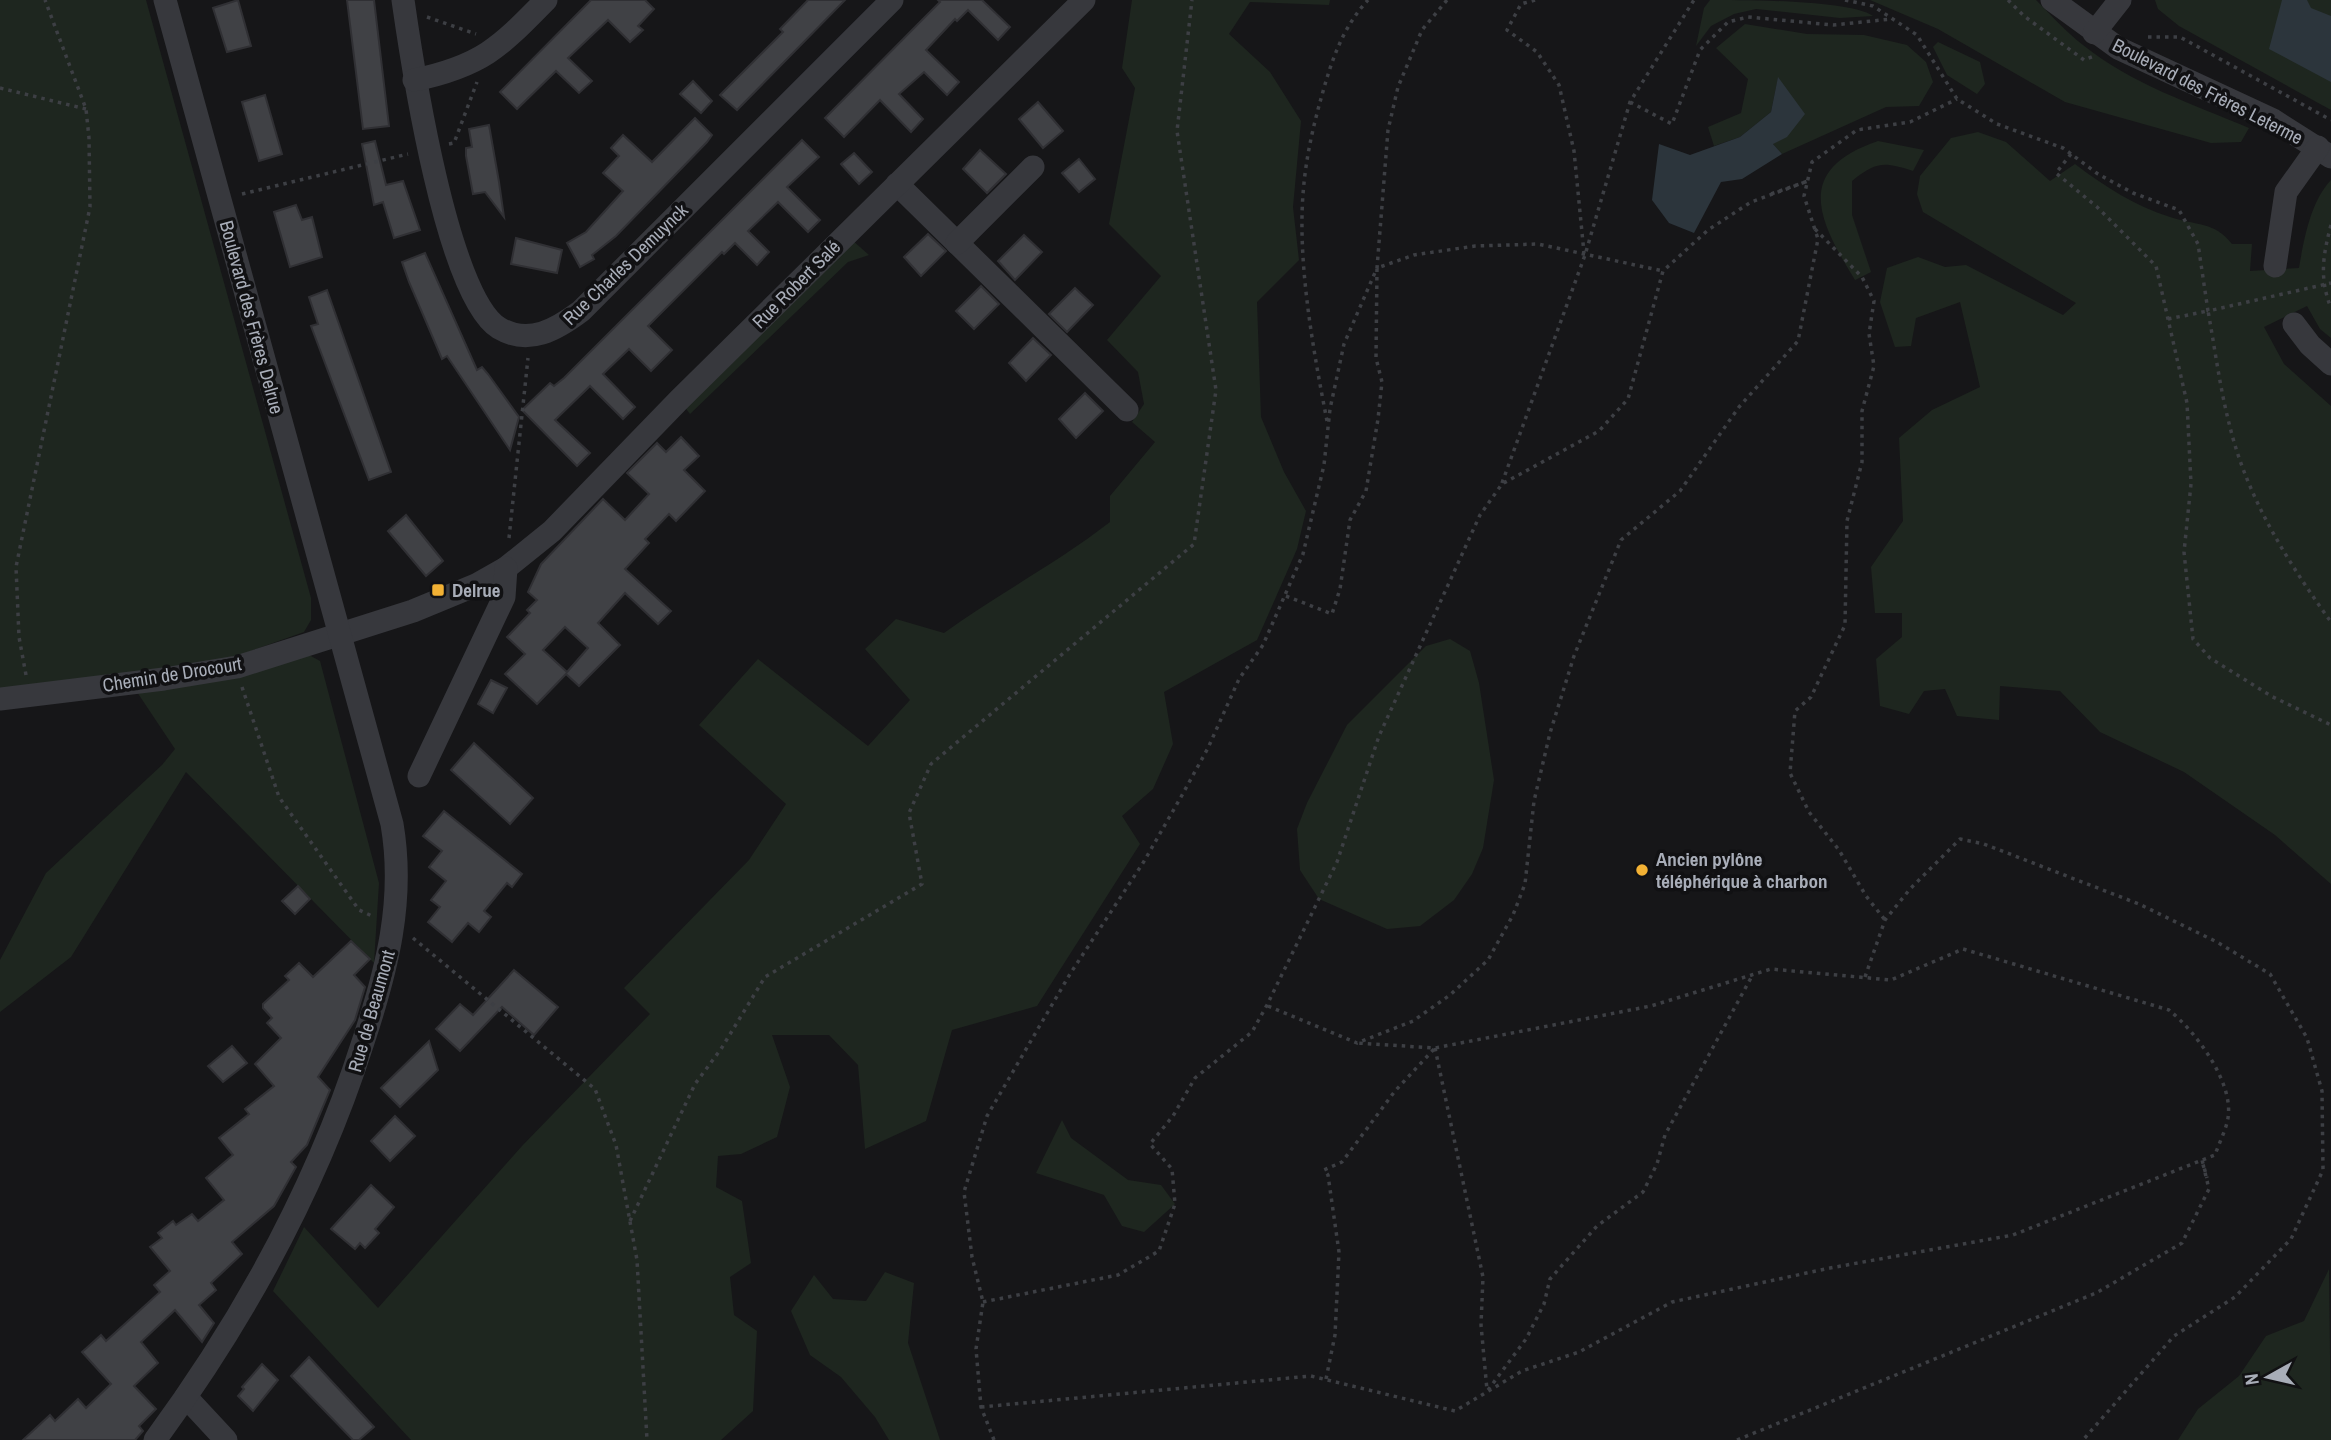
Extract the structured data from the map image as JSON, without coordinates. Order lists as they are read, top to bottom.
{
  "streets": {
    "street": [
      "Boulevard des Frères Leterme",
      "Rue Charles Demuynck",
      "Rue Robert Salé",
      "Boulevard des Frères Delrue",
      "Chemin de Drocourt",
      "Rue de Beaumont"
    ]
  },
  "crossings": [
    ["Rue Robert Salé", "Boulevard des Frères Delrue"],
    ["Rue Robert Salé", "Chemin de Drocourt"],
    ["Rue Robert Salé", "Rue de Beaumont"],
    ["Boulevard des Frères Delrue", "Chemin de Drocourt"],
    ["Boulevard des Frères Delrue", "Rue de Beaumont"],
    ["Chemin de Drocourt", "Rue de Beaumont"]
  ],
  "places": {
    "transit": ["Delrue"],
    "other": ["Ancien pylône téléphérique à charbon"]
  },
  "north": "left"
}
